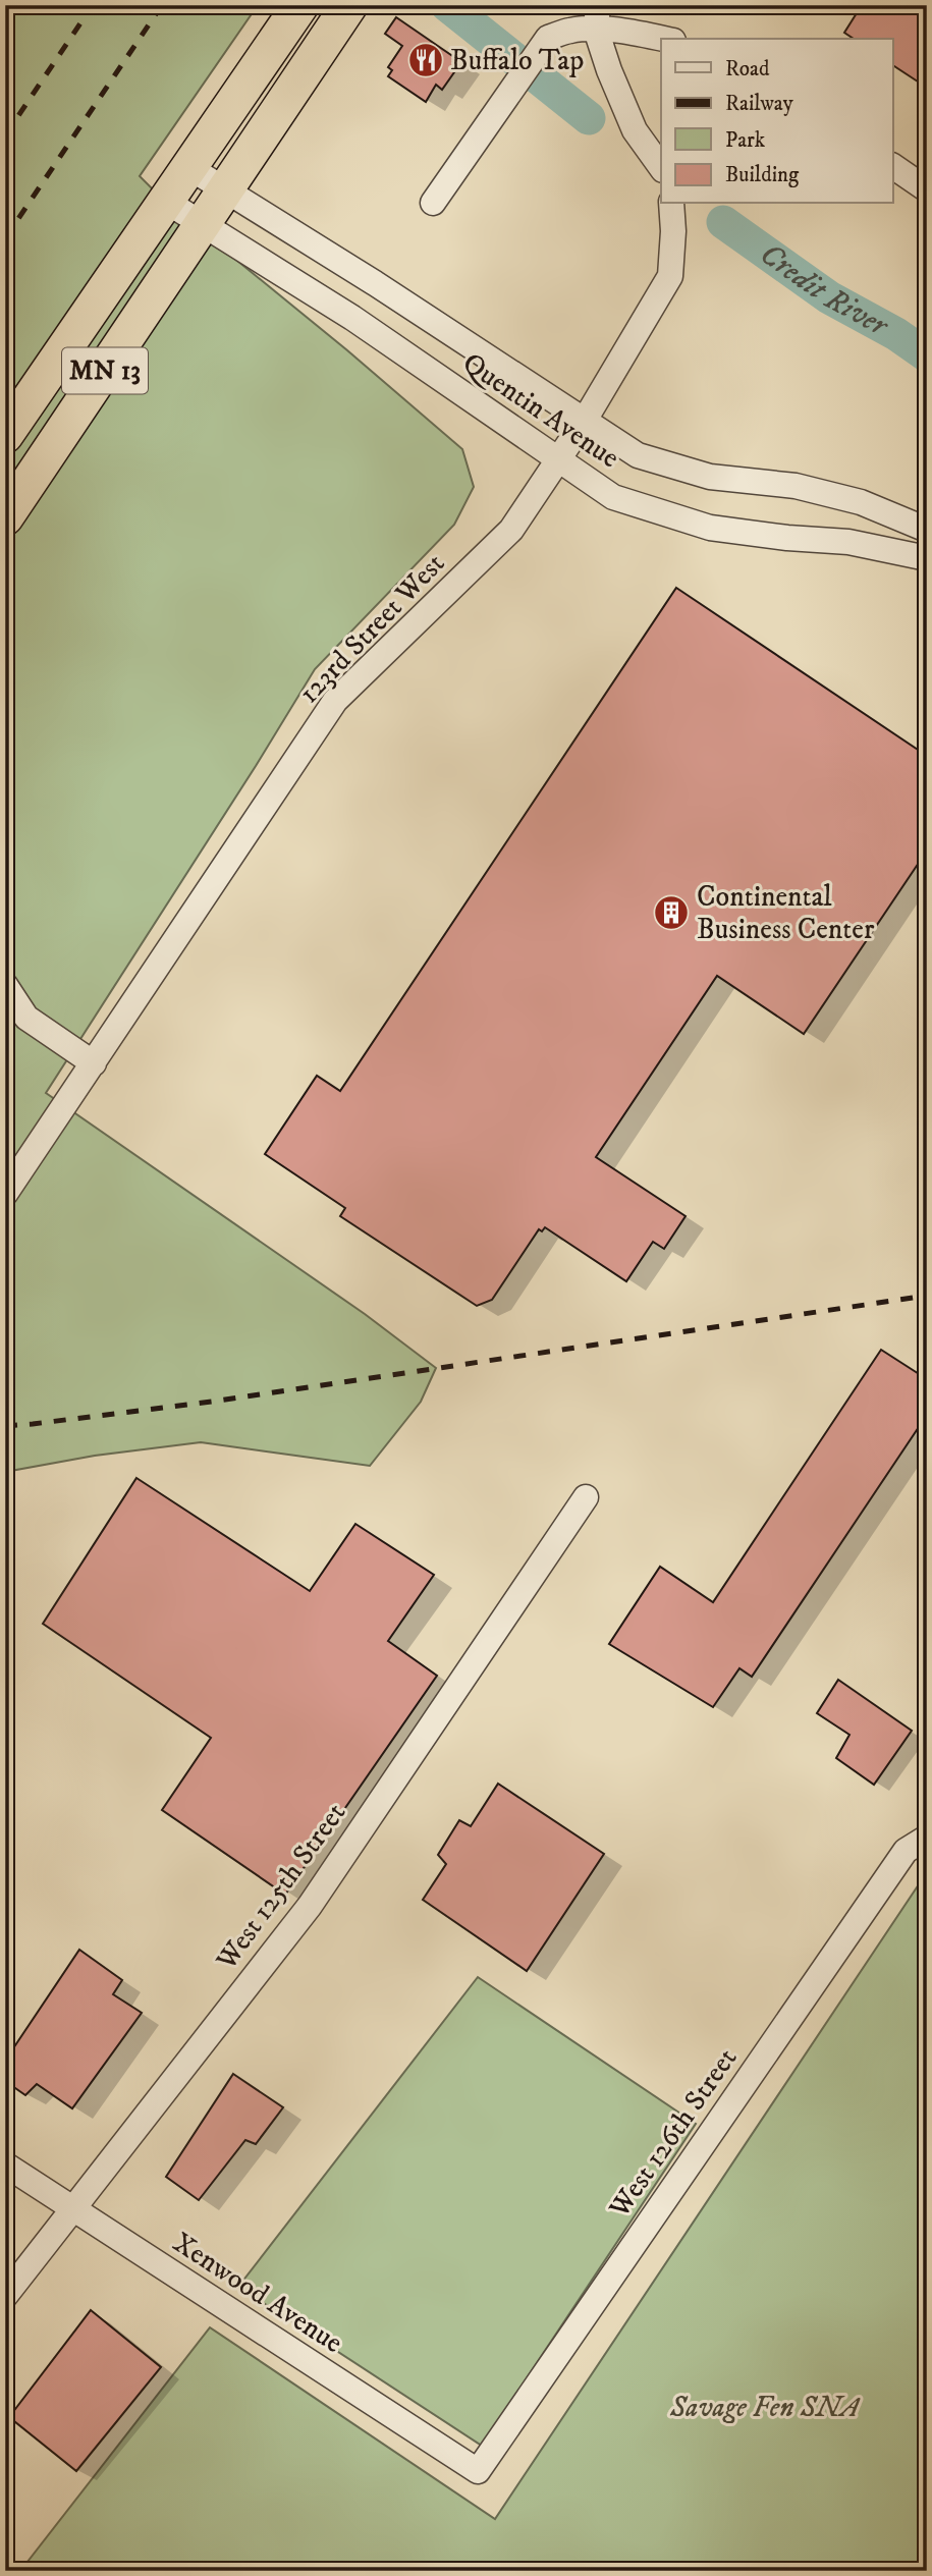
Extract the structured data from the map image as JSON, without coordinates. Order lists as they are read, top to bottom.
{
  "streets": {
    "highway": ["MN 13"],
    "street": [
      "Quentin Avenue",
      "123rd Street West",
      "West 125th Street",
      "West 126th Street",
      "Xenwood Avenue"
    ]
  },
  "crossings": [
    ["MN 13", "Quentin Avenue"],
    ["Quentin Avenue", "123rd Street West"],
    ["West 125th Street", "Xenwood Avenue"],
    ["West 126th Street", "Xenwood Avenue"]
  ],
  "water": ["Credit River"],
  "parks": ["Savage Fen SNA"],
  "places": {
    "restaurant": ["Buffalo Tap"],
    "building": ["Continental Business Center"]
  },
  "legend": [
    "Road",
    "Railway",
    "Park",
    "Building"
  ]
}
